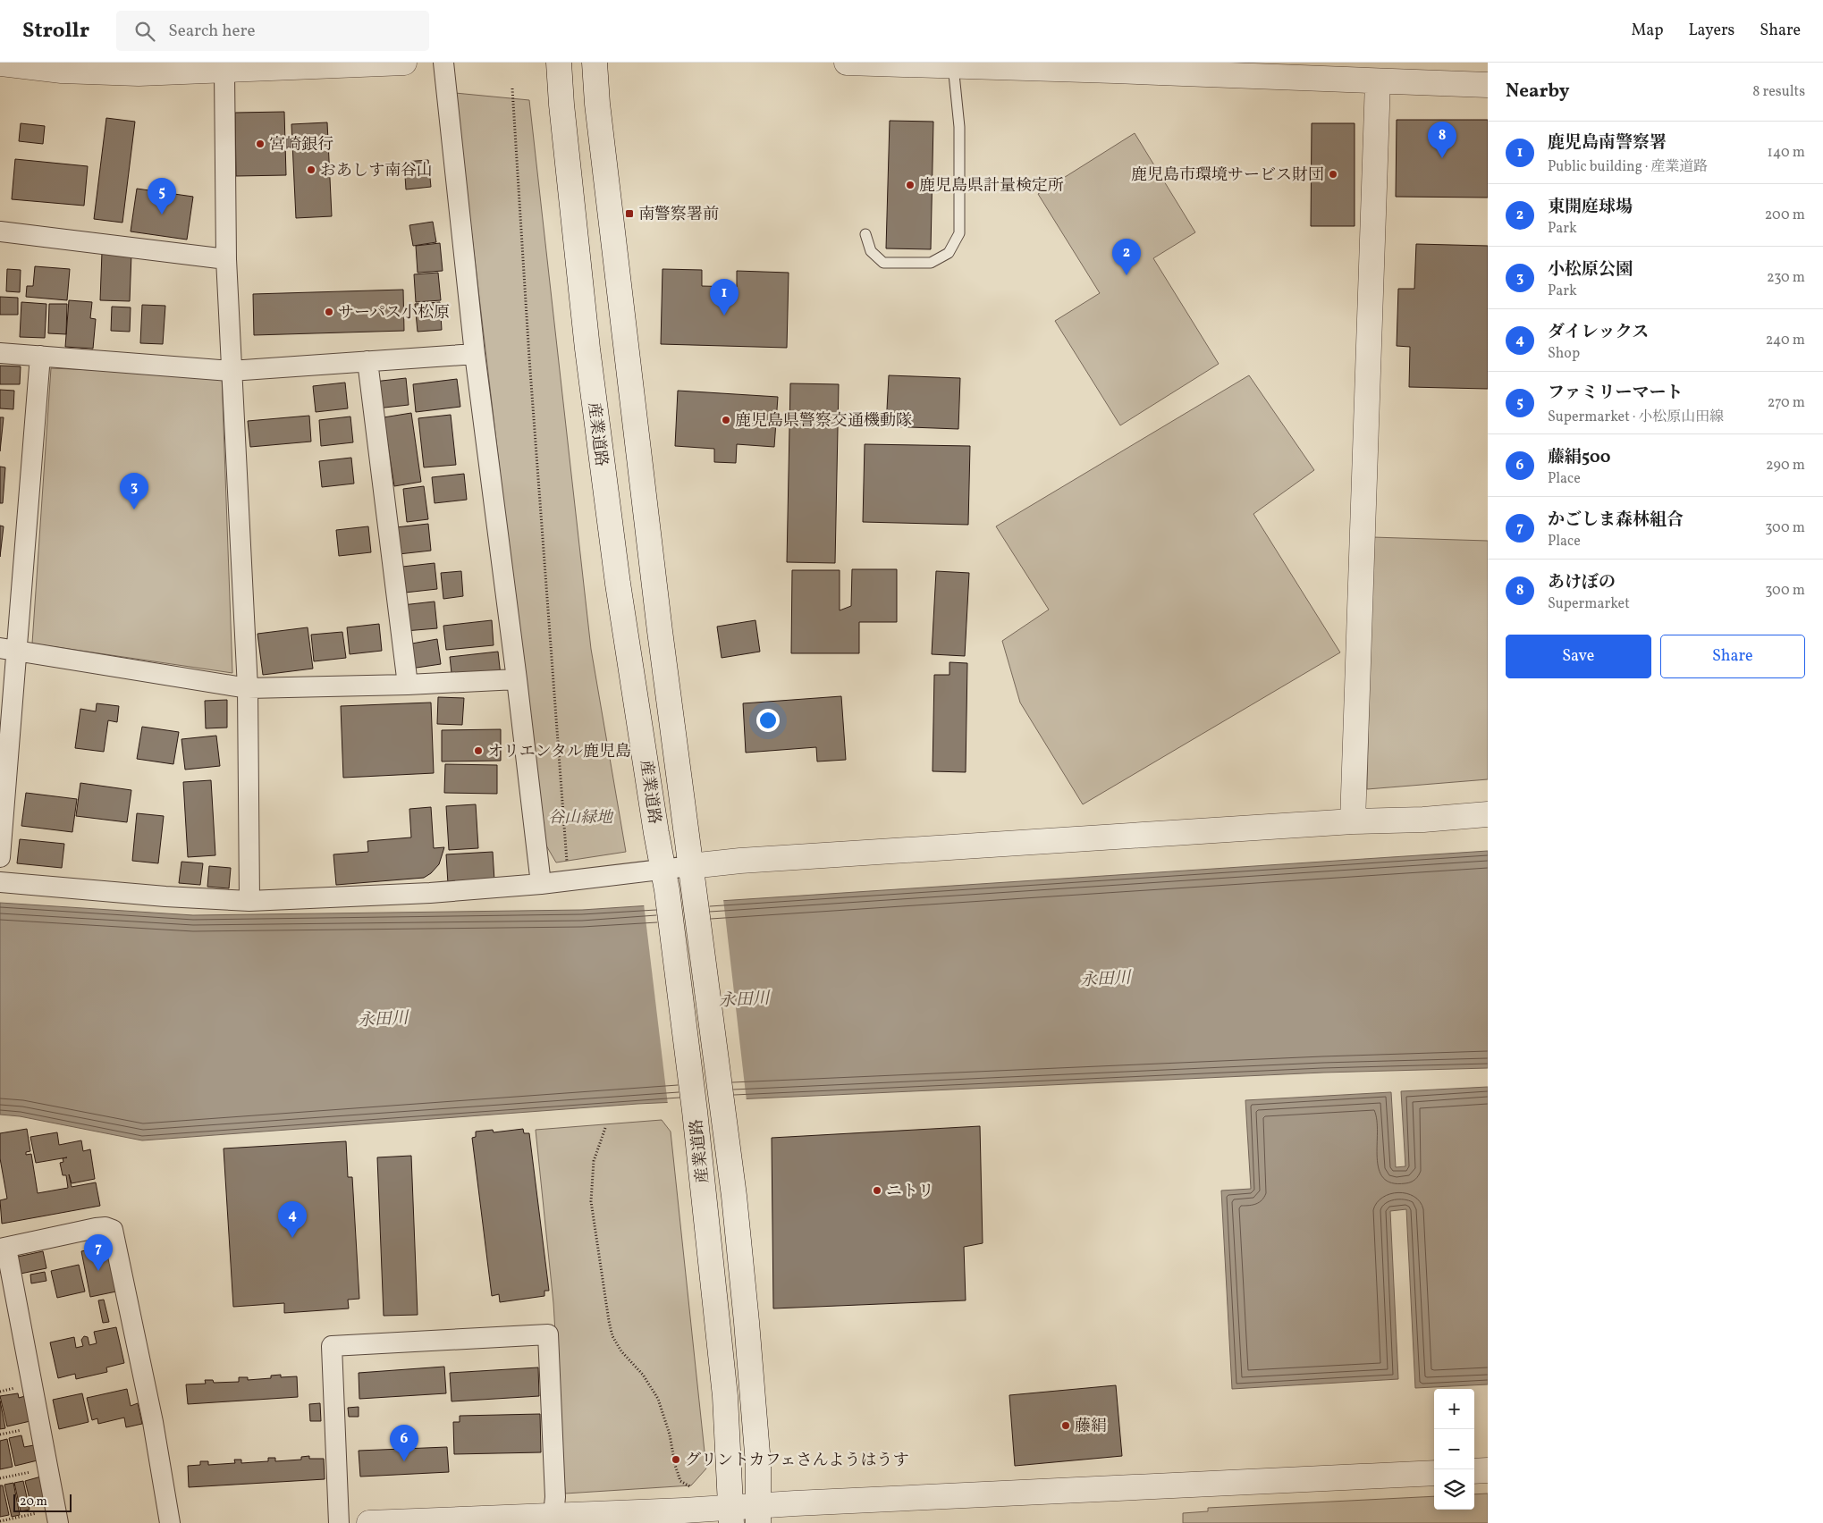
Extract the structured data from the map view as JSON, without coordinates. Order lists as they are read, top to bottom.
{
  "streets": {
    "street": ["産業道路"]
  },
  "water": ["永田川"],
  "parks": ["谷山緑地"],
  "places": {
    "other": [
      "宮崎銀行",
      "おあしす南谷山",
      "鹿児島市環境サービス財団",
      "鹿児島県計量検定所",
      "サーパス小松原",
      "鹿児島県警察交通機動隊",
      "オリエンタル鹿児島",
      "ニトリ",
      "藤絹",
      "グリントカフェさんようはうす"
    ],
    "transit": ["南警察署前"]
  },
  "scale_bar": "20 m",
  "page": {
    "header": "Strollr",
    "search": "Search here",
    "nav": ["Map", "Layers", "Share"],
    "heading": ["Nearby", "8 results"],
    "list": [
      {
        "mark": "1",
        "name": "鹿児島南警察署",
        "note": "Public building · 産業道路",
        "value": "140 m"
      },
      {
        "mark": "2",
        "name": "東開庭球場",
        "note": "Park",
        "value": "200 m"
      },
      {
        "mark": "3",
        "name": "小松原公園",
        "note": "Park",
        "value": "230 m"
      },
      {
        "mark": "4",
        "name": "ダイレックス",
        "note": "Shop",
        "value": "240 m"
      },
      {
        "mark": "5",
        "name": "ファミリーマート",
        "note": "Supermarket · 小松原山田線",
        "value": "270 m"
      },
      {
        "mark": "6",
        "name": "藤絹500",
        "note": "Place",
        "value": "290 m"
      },
      {
        "mark": "7",
        "name": "かごしま森林組合",
        "note": "Place",
        "value": "300 m"
      },
      {
        "mark": "8",
        "name": "あけぼの",
        "note": "Supermarket",
        "value": "300 m"
      }
    ],
    "pins": [
      "8",
      "5",
      "2",
      "1",
      "3",
      "4",
      "7",
      "6"
    ],
    "buttons": ["Save", "Share"],
    "map_buttons": ["+", "−"],
    "scale": "20 m"
  }
}
